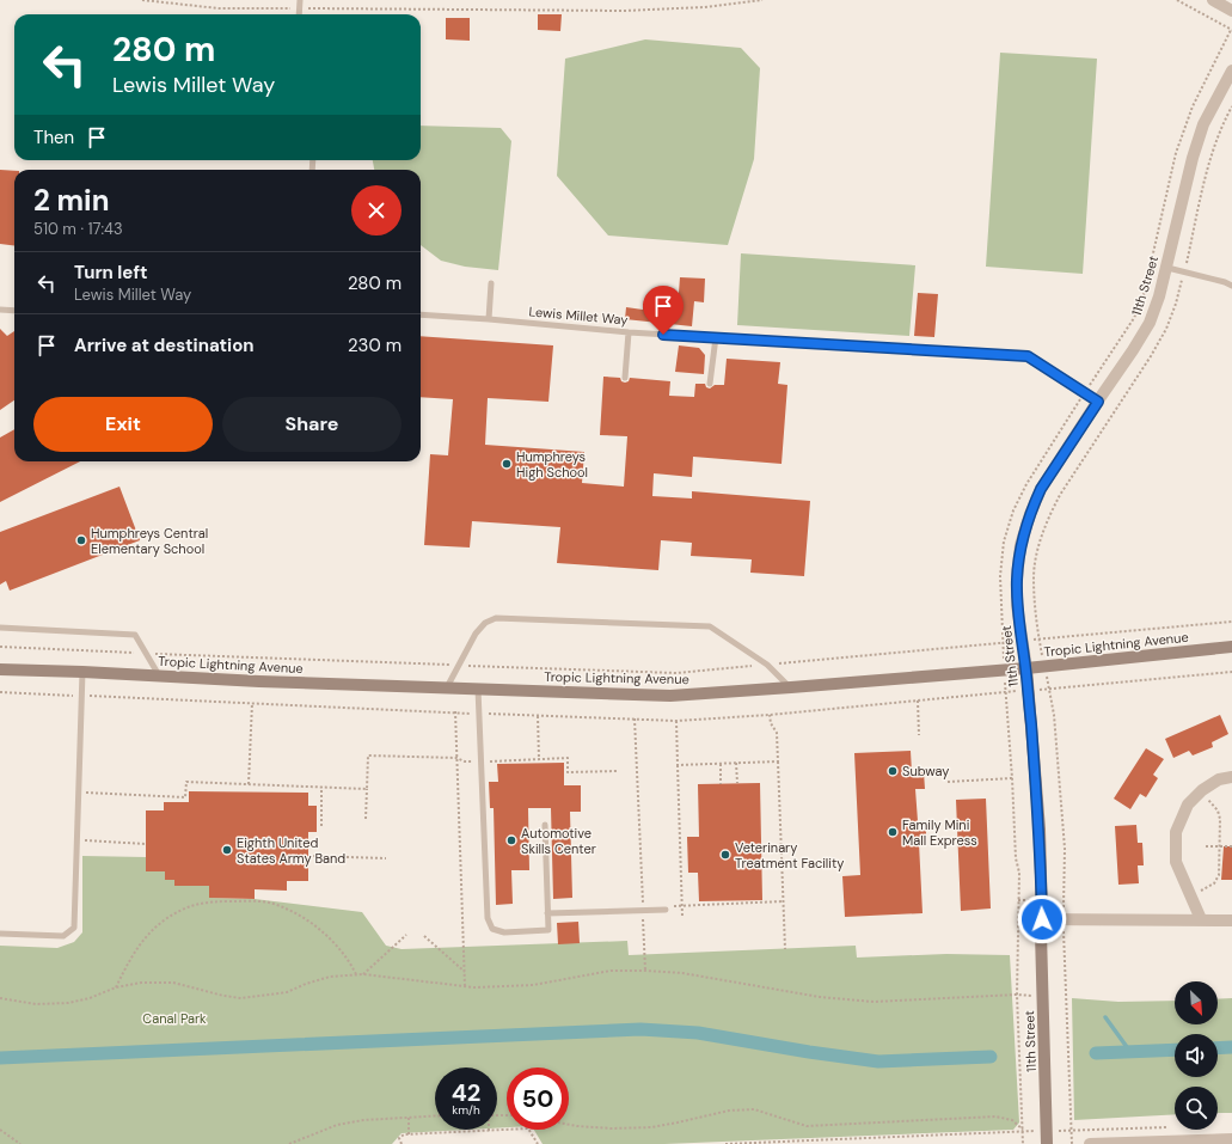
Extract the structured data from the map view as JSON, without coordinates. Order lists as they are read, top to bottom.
{
  "streets": {
    "main road": ["11th Street", "Tropic Lightning Avenue"],
    "lane": ["Lewis Millet Way"]
  },
  "crossings": [
    ["11th Street", "Lewis Millet Way"],
    ["11th Street", "Tropic Lightning Avenue"]
  ],
  "parks": ["Canal Park"],
  "places": [
    "Humphreys High School",
    "Humphreys Central Elementary School",
    "Subway",
    "Family Mini Mall Express",
    "Automotive Skills Center",
    "Eighth United States Army Band",
    "Veterinary Treatment Facility"
  ],
  "north": "bottom right",
  "page": {
    "turn": ["280 m", "Lewis Millet Way"],
    "then": "Then",
    "heading": ["2 min", "510 m · 17:43"],
    "list": [
      {
        "name": "Turn left",
        "note": "Lewis Millet Way",
        "value": "280 m"
      },
      {
        "name": "Arrive at destination",
        "value": "230 m"
      }
    ],
    "buttons": ["Exit", "Share"],
    "speed": "42 km/h",
    "limit": "50"
  }
}
